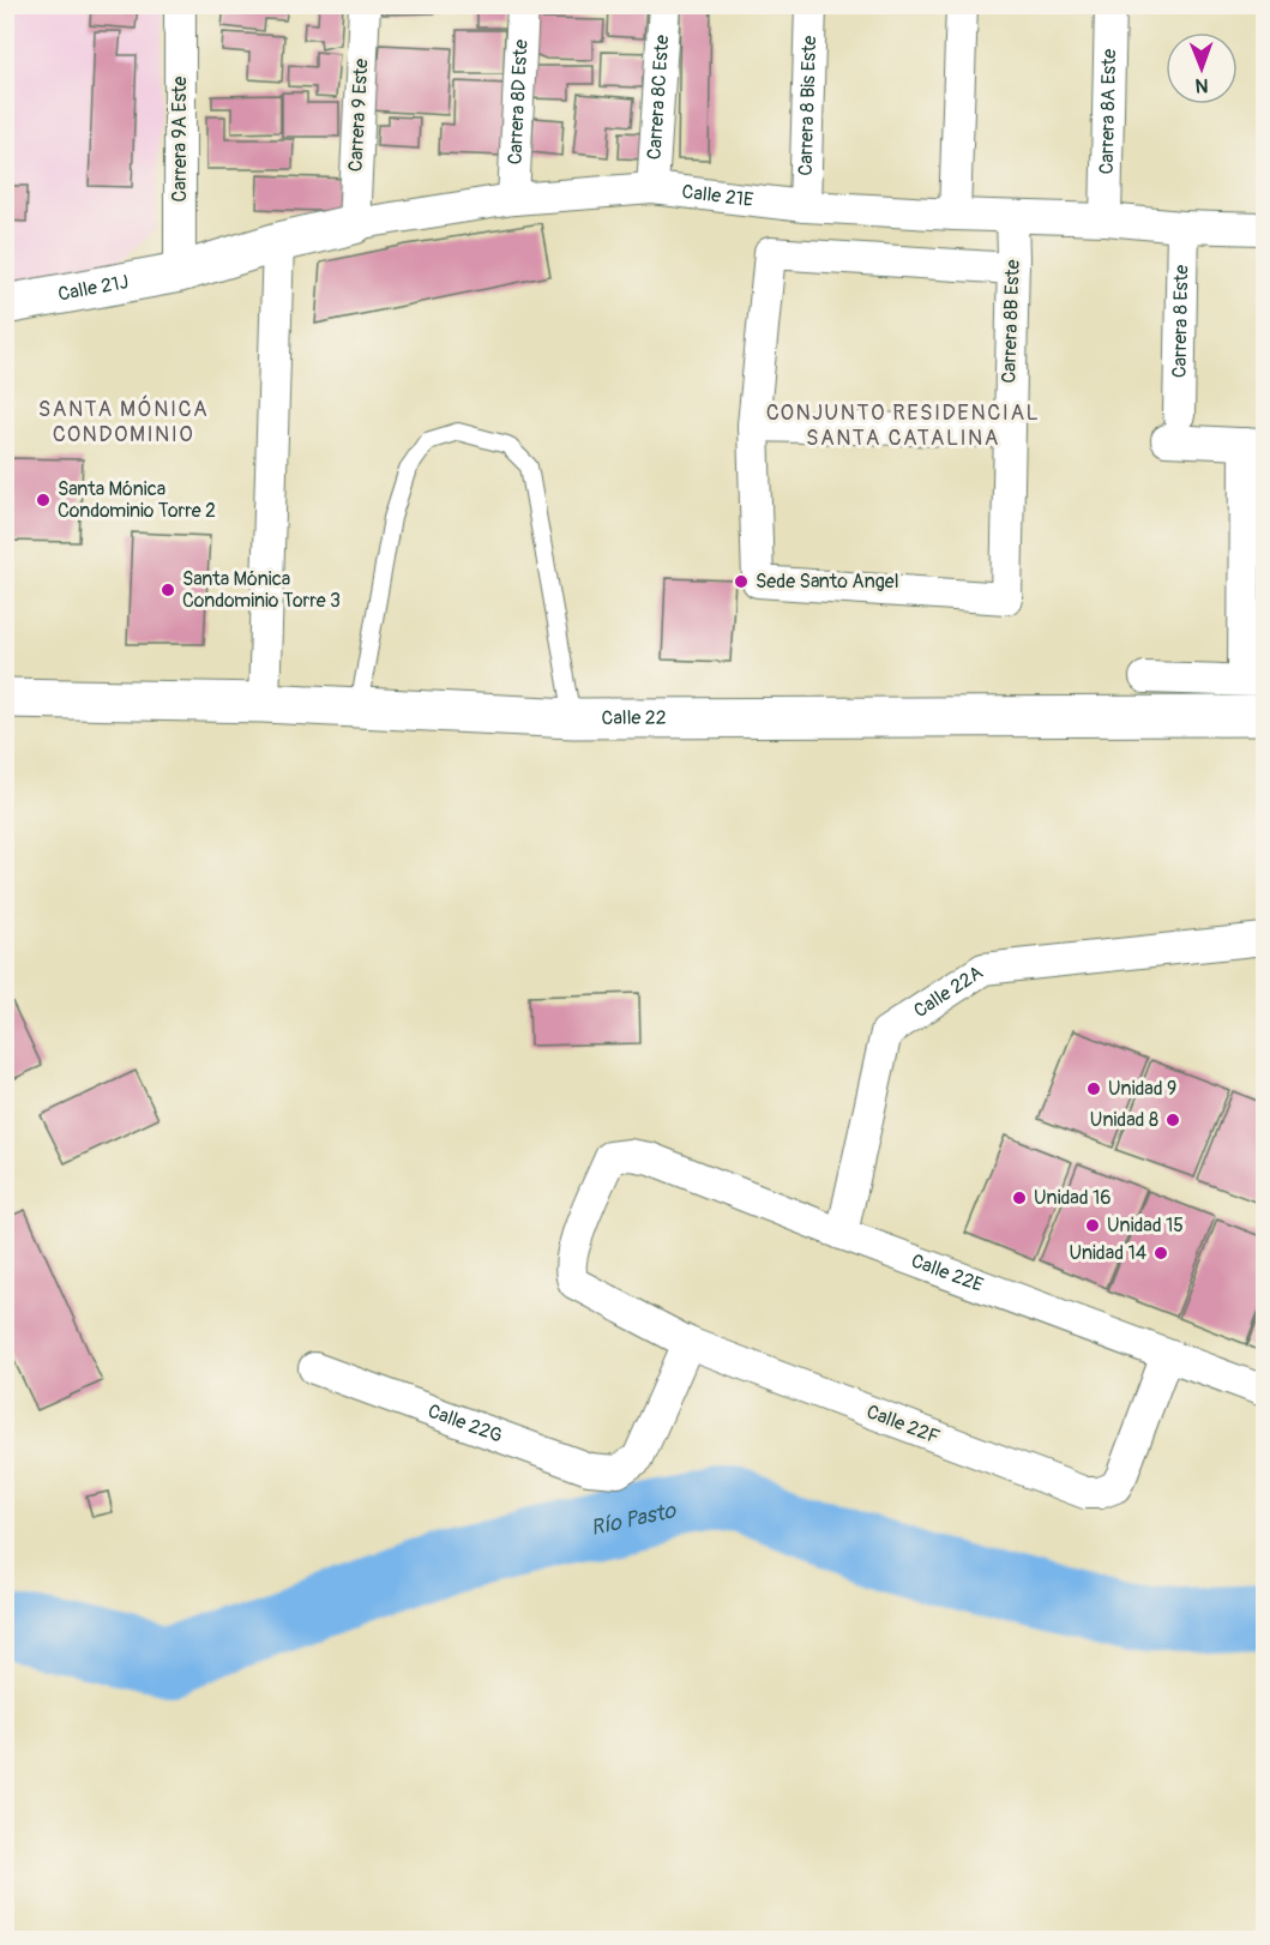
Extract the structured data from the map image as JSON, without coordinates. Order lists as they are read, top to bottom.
{
  "streets": {
    "main road": ["Calle 21E", "Calle 21J", "Calle 22"],
    "street": [
      "Carrera 8C Este",
      "Carrera 8D Este",
      "Carrera 8 Bis Este",
      "Carrera 8A Este",
      "Carrera 9 Este",
      "Carrera 9A Este",
      "Carrera 8 Este",
      "Carrera 8B Este",
      "Calle 22A",
      "Calle 22E",
      "Calle 22G",
      "Calle 22F"
    ]
  },
  "crossings": [
    ["Carrera 8C Este", "Calle 21E"],
    ["Carrera 8D Este", "Calle 21E"],
    ["Carrera 8 Bis Este", "Calle 21E"],
    ["Carrera 8A Este", "Calle 21E"],
    ["Carrera 9 Este", "Calle 21E"],
    ["Carrera 9A Este", "Calle 21E"],
    ["Carrera 9A Este", "Calle 21J"],
    ["Calle 21E", "Calle 21J"],
    ["Calle 21E", "Carrera 8 Este"],
    ["Calle 21E", "Carrera 8B Este"],
    ["Calle 22A", "Calle 22E"],
    ["Calle 22E", "Calle 22F"],
    ["Calle 22G", "Calle 22F"]
  ],
  "districts": ["SANTA MÓNICA CONDOMINIO", "CONJUNTO RESIDENCIAL SANTA CATALINA"],
  "water": ["Río Pasto"],
  "places": [
    "Santa Mónica Condominio Torre 2",
    "Sede Santo Angel",
    "Santa Mónica Condominio Torre 3",
    "Unidad 9",
    "Unidad 8",
    "Unidad 16",
    "Unidad 15",
    "Unidad 14"
  ],
  "north": "bottom"
}
